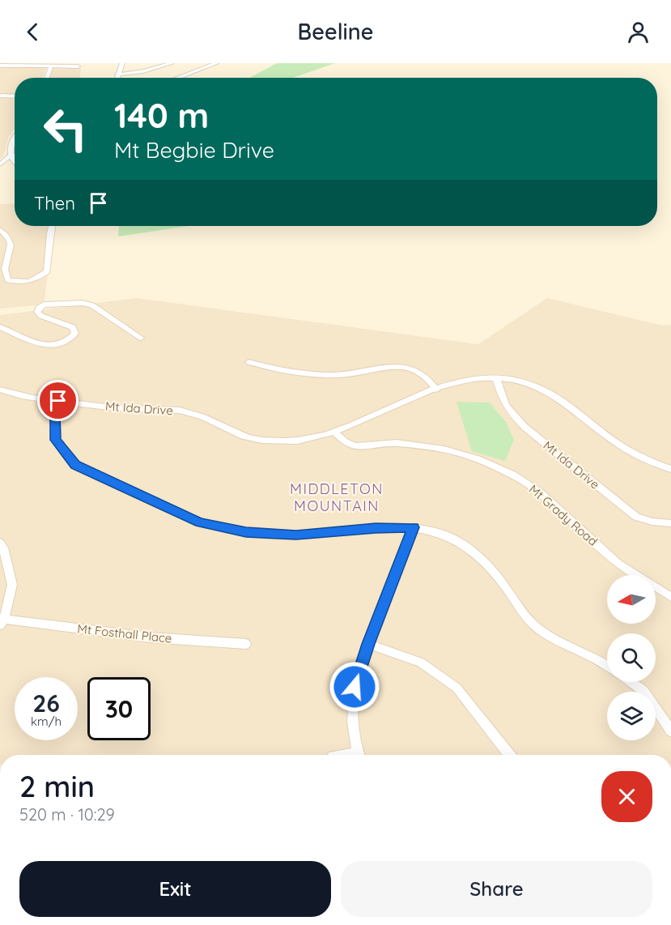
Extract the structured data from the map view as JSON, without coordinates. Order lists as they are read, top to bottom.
{
  "streets": {
    "street": ["Mt Ida Drive", "Mt Grady Road", "Mt Fosthall Place"]
  },
  "crossings": [
    ["Mt Ida Drive", "Mt Grady Road"]
  ],
  "districts": ["MIDDLETON MOUNTAIN"],
  "north": "left",
  "page": {
    "header": "Beeline",
    "turn": ["140 m", "Mt Begbie Drive"],
    "then": "Then",
    "speed": "26 km/h",
    "limit": "30",
    "heading": ["2 min", "520 m · 10:29"],
    "buttons": ["Exit", "Share"]
  }
}
